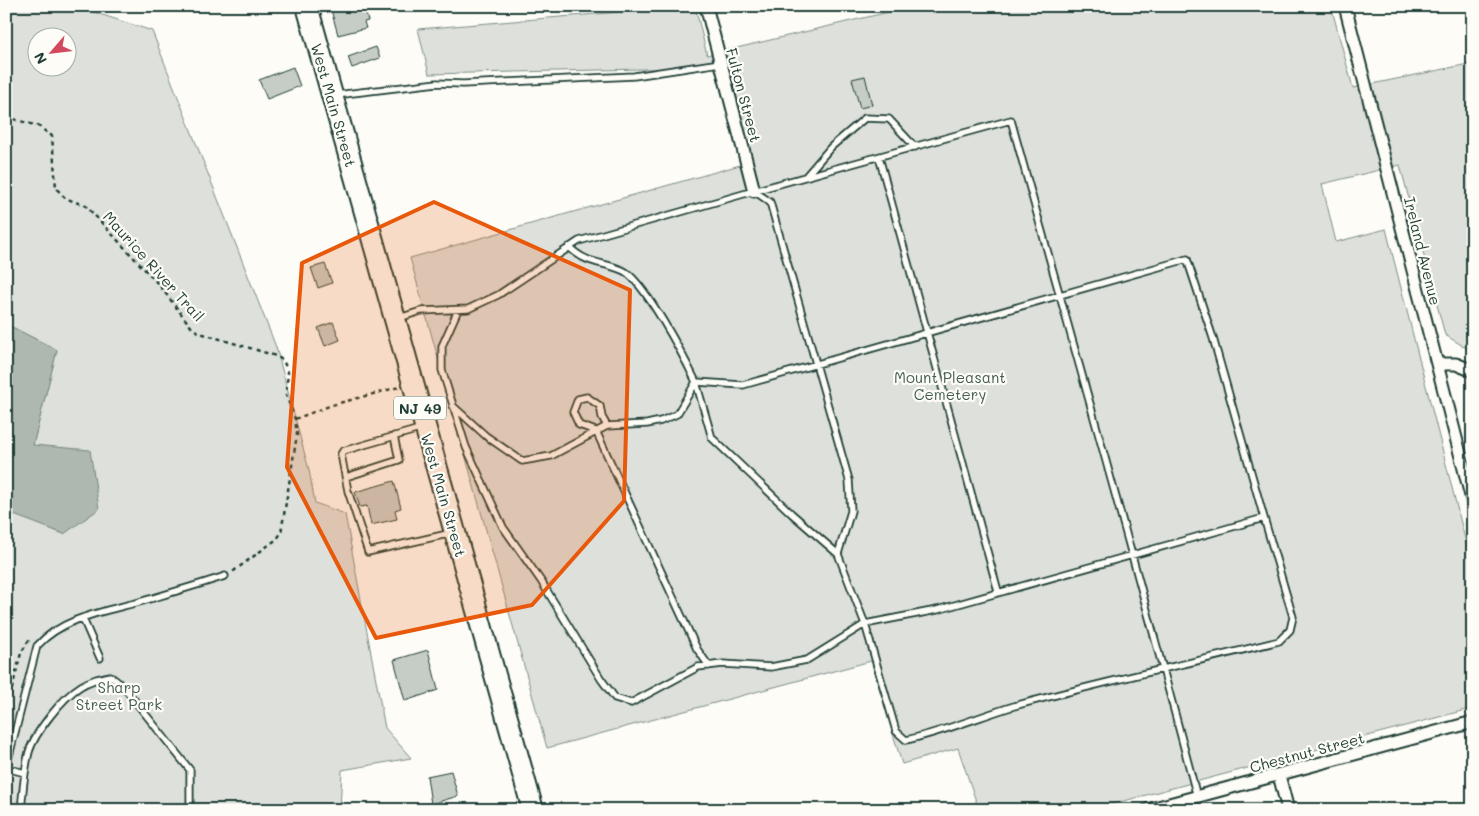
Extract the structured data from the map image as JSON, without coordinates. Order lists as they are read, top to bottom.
{
  "streets": {
    "highway": ["West Main Street", "NJ 49"],
    "street": ["Fulton Street", "Ireland Avenue", "Chestnut Street"],
    "path": ["Maurice River Trail"]
  },
  "parks": ["Mount Pleasant Cemetery", "Sharp Street Park"],
  "north": "bottom left"
}
